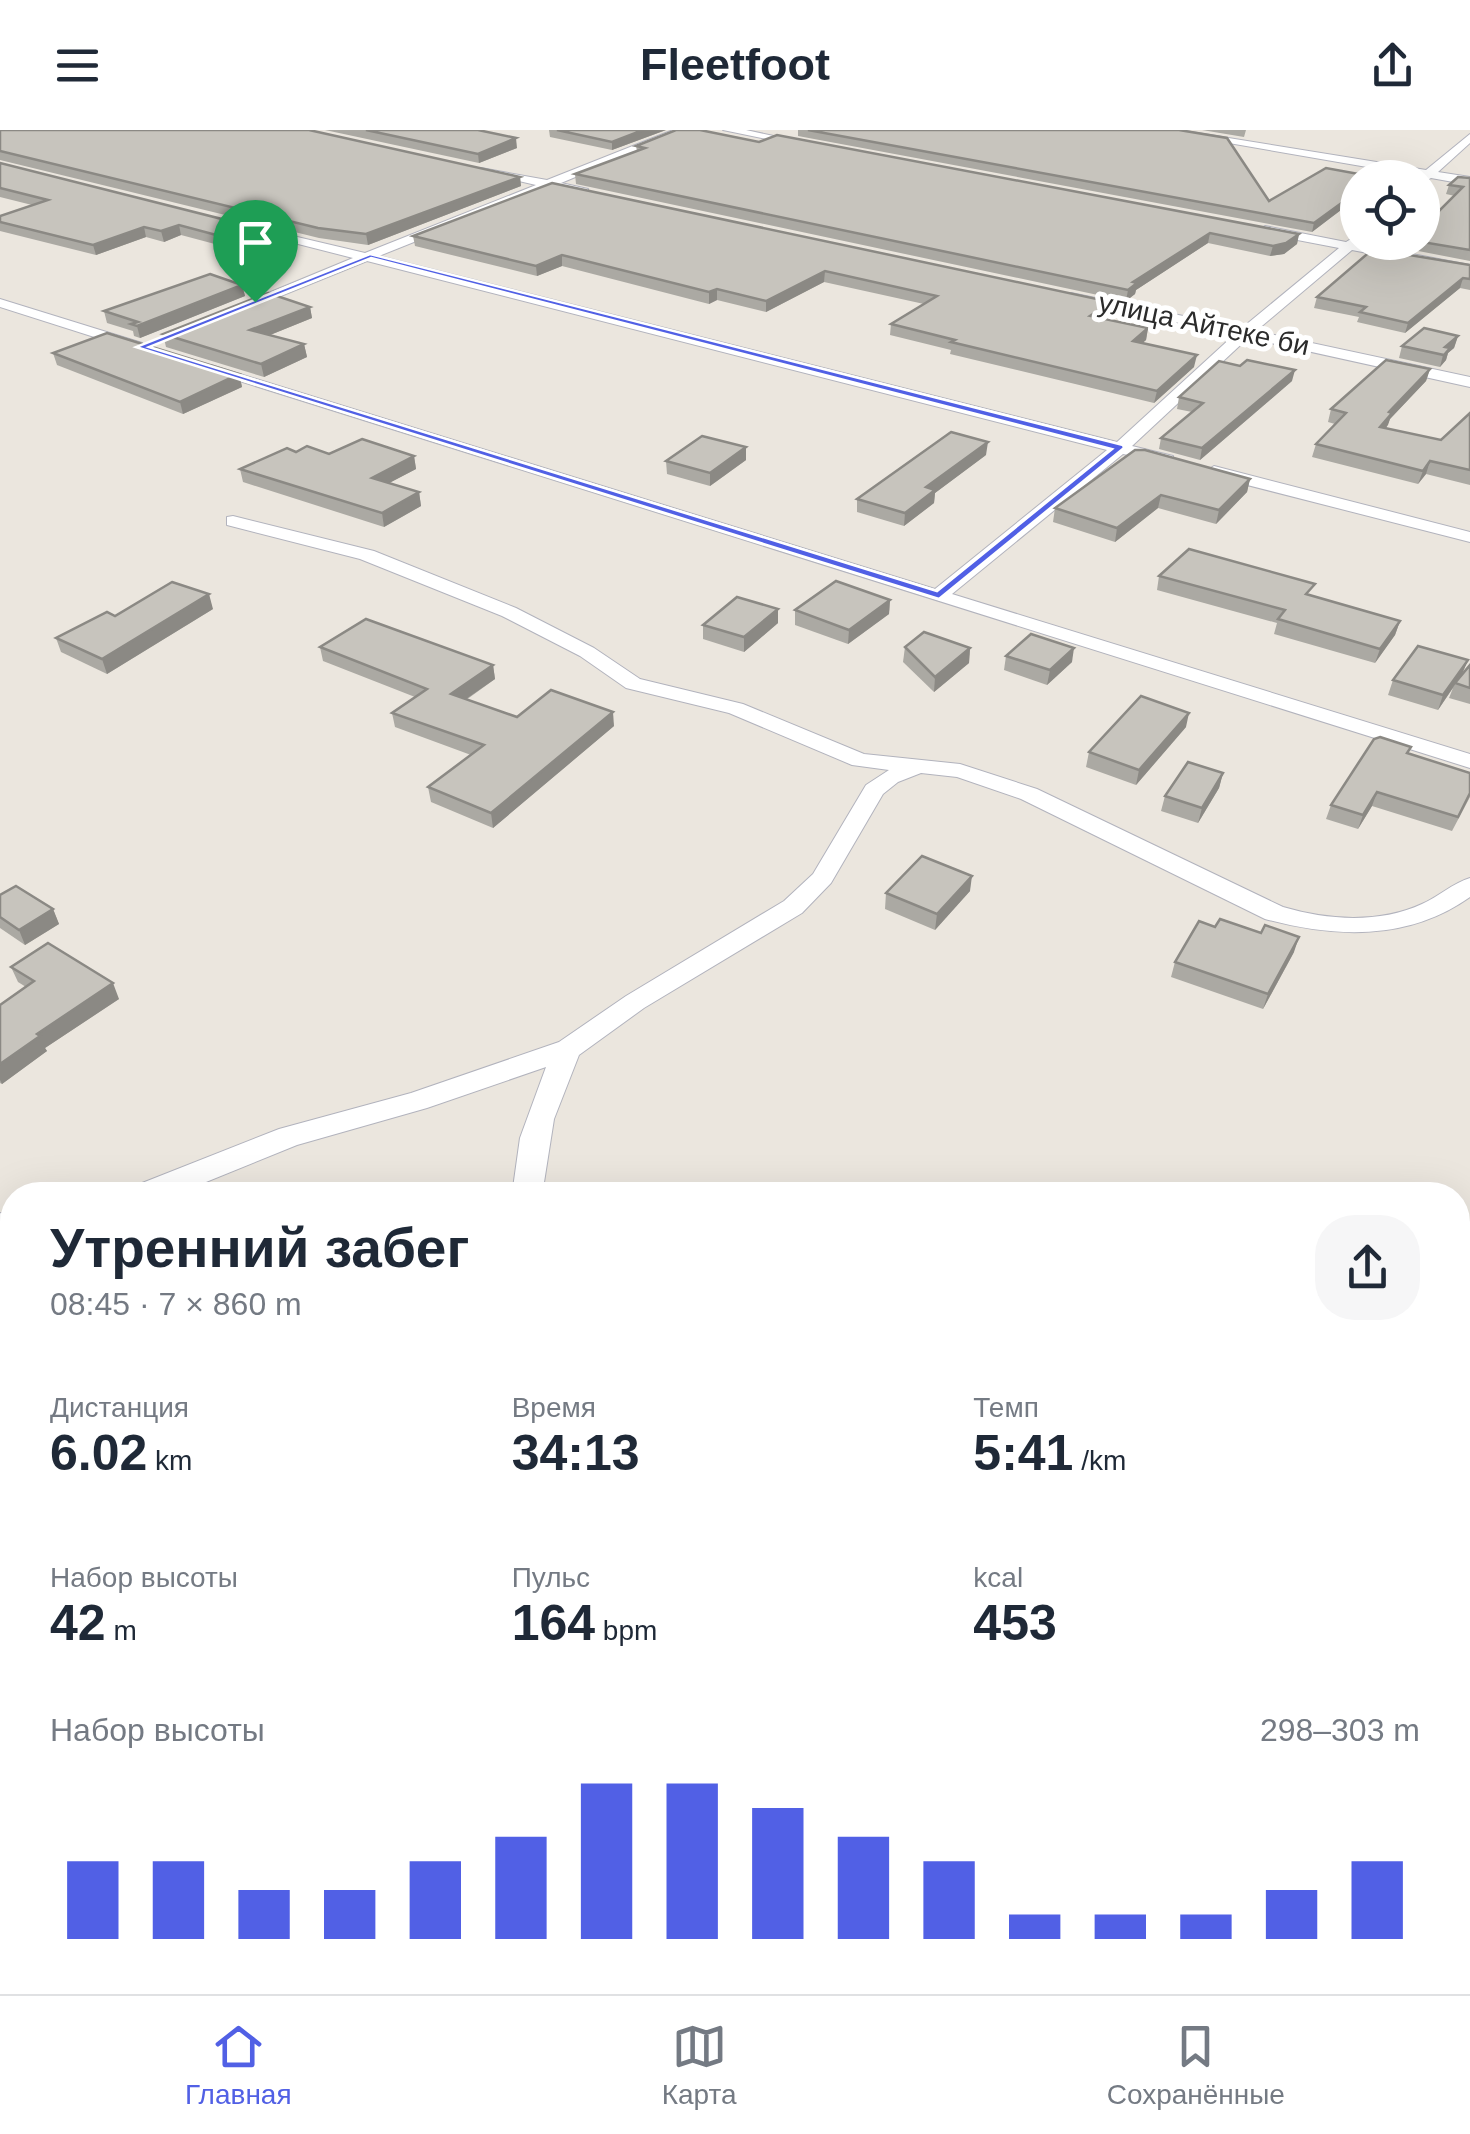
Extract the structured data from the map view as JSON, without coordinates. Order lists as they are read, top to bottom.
{
  "streets": {
    "street": ["улица Айтеке би"]
  },
  "page": {
    "header": "Fleetfoot",
    "heading": ["Утренний забег", "08:45 · 7 × 860 m"],
    "stats": [
      ["Дистанция", "6.02 km"],
      ["Время", "34:13"],
      ["Темп", "5:41 /km"],
      ["Набор высоты", "42 m"],
      ["Пульс", "164 bpm"],
      ["kcal", "453"]
    ],
    "chart": ["Набор высоты", "298–303 m"],
    "tabs": ["Главная", "Карта", "Сохранённые"]
  }
}
